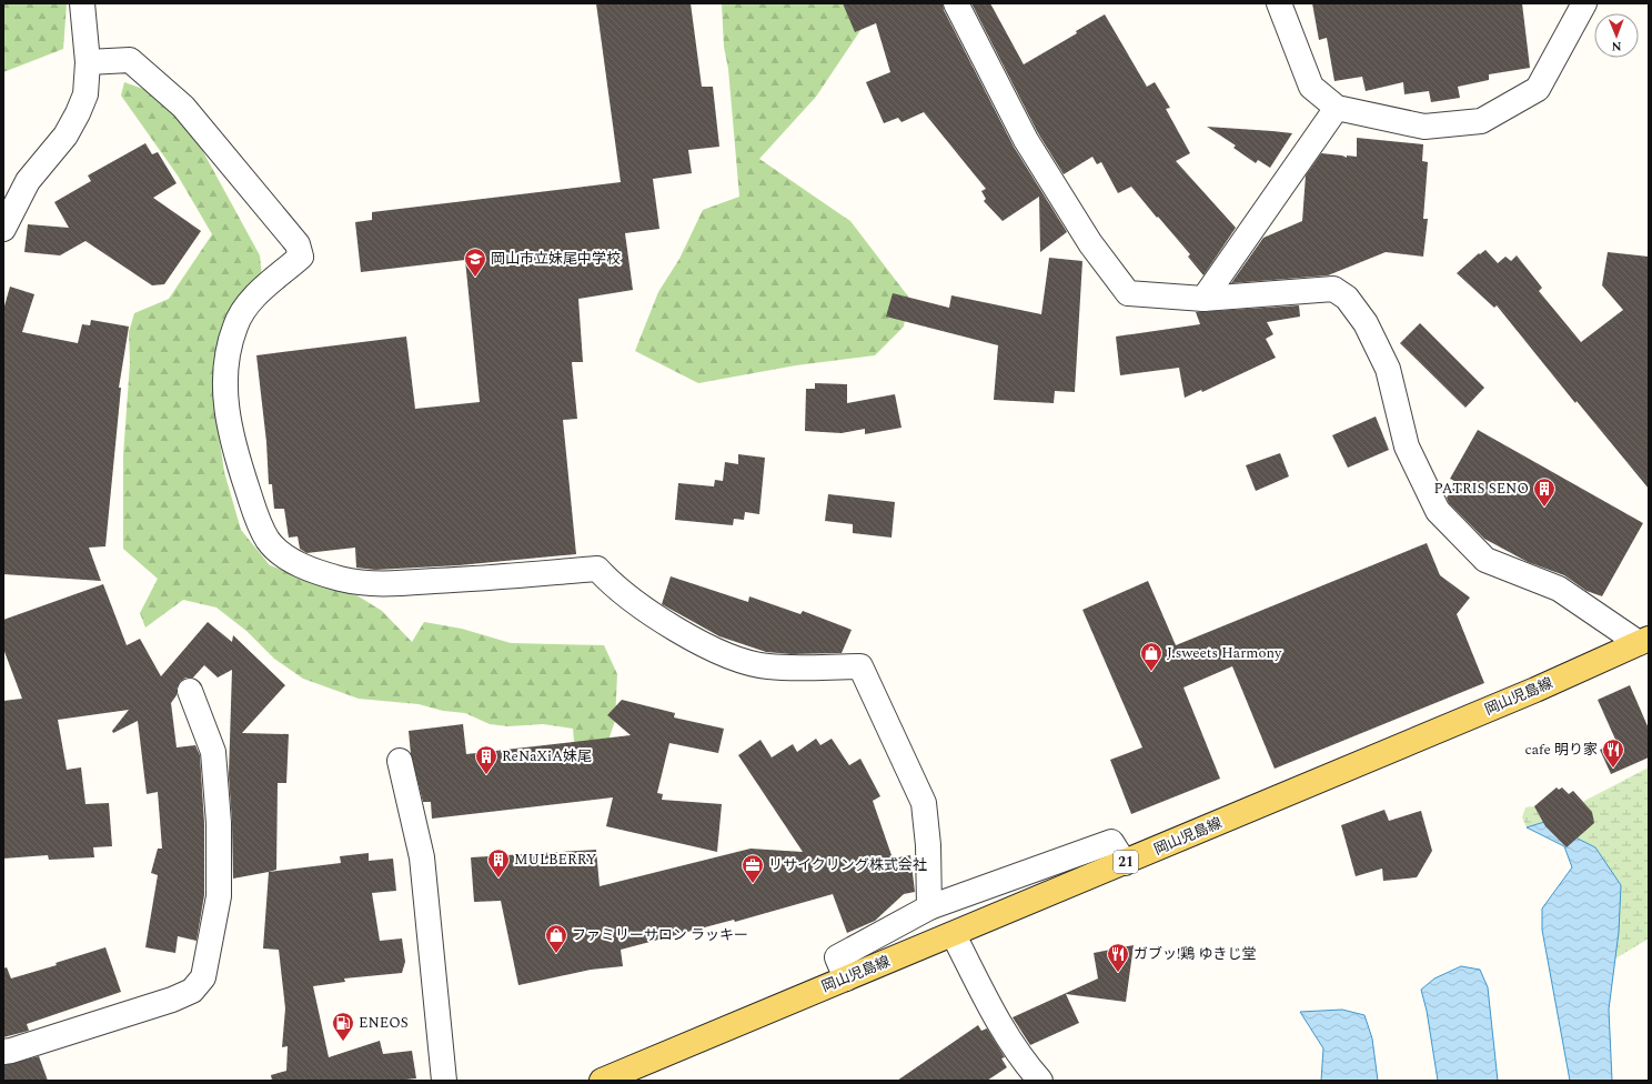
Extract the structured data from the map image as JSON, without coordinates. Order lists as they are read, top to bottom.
{
  "streets": {
    "main road": ["岡山児島線", "21"]
  },
  "places": {
    "school or university": ["岡山市立妹尾中学校"],
    "building": ["PATRIS SENO", "ReNaXiA妹尾", "MULBERRY"],
    "shop": ["J.sweets Harmony", "ファミリーサロン ラッキー"],
    "restaurant": ["cafe 明り家", "ガブッ!鶏 ゆきじ堂"],
    "office": ["リサイクリング株式会社"],
    "fuel station": ["ENEOS"]
  },
  "north": "bottom"
}
